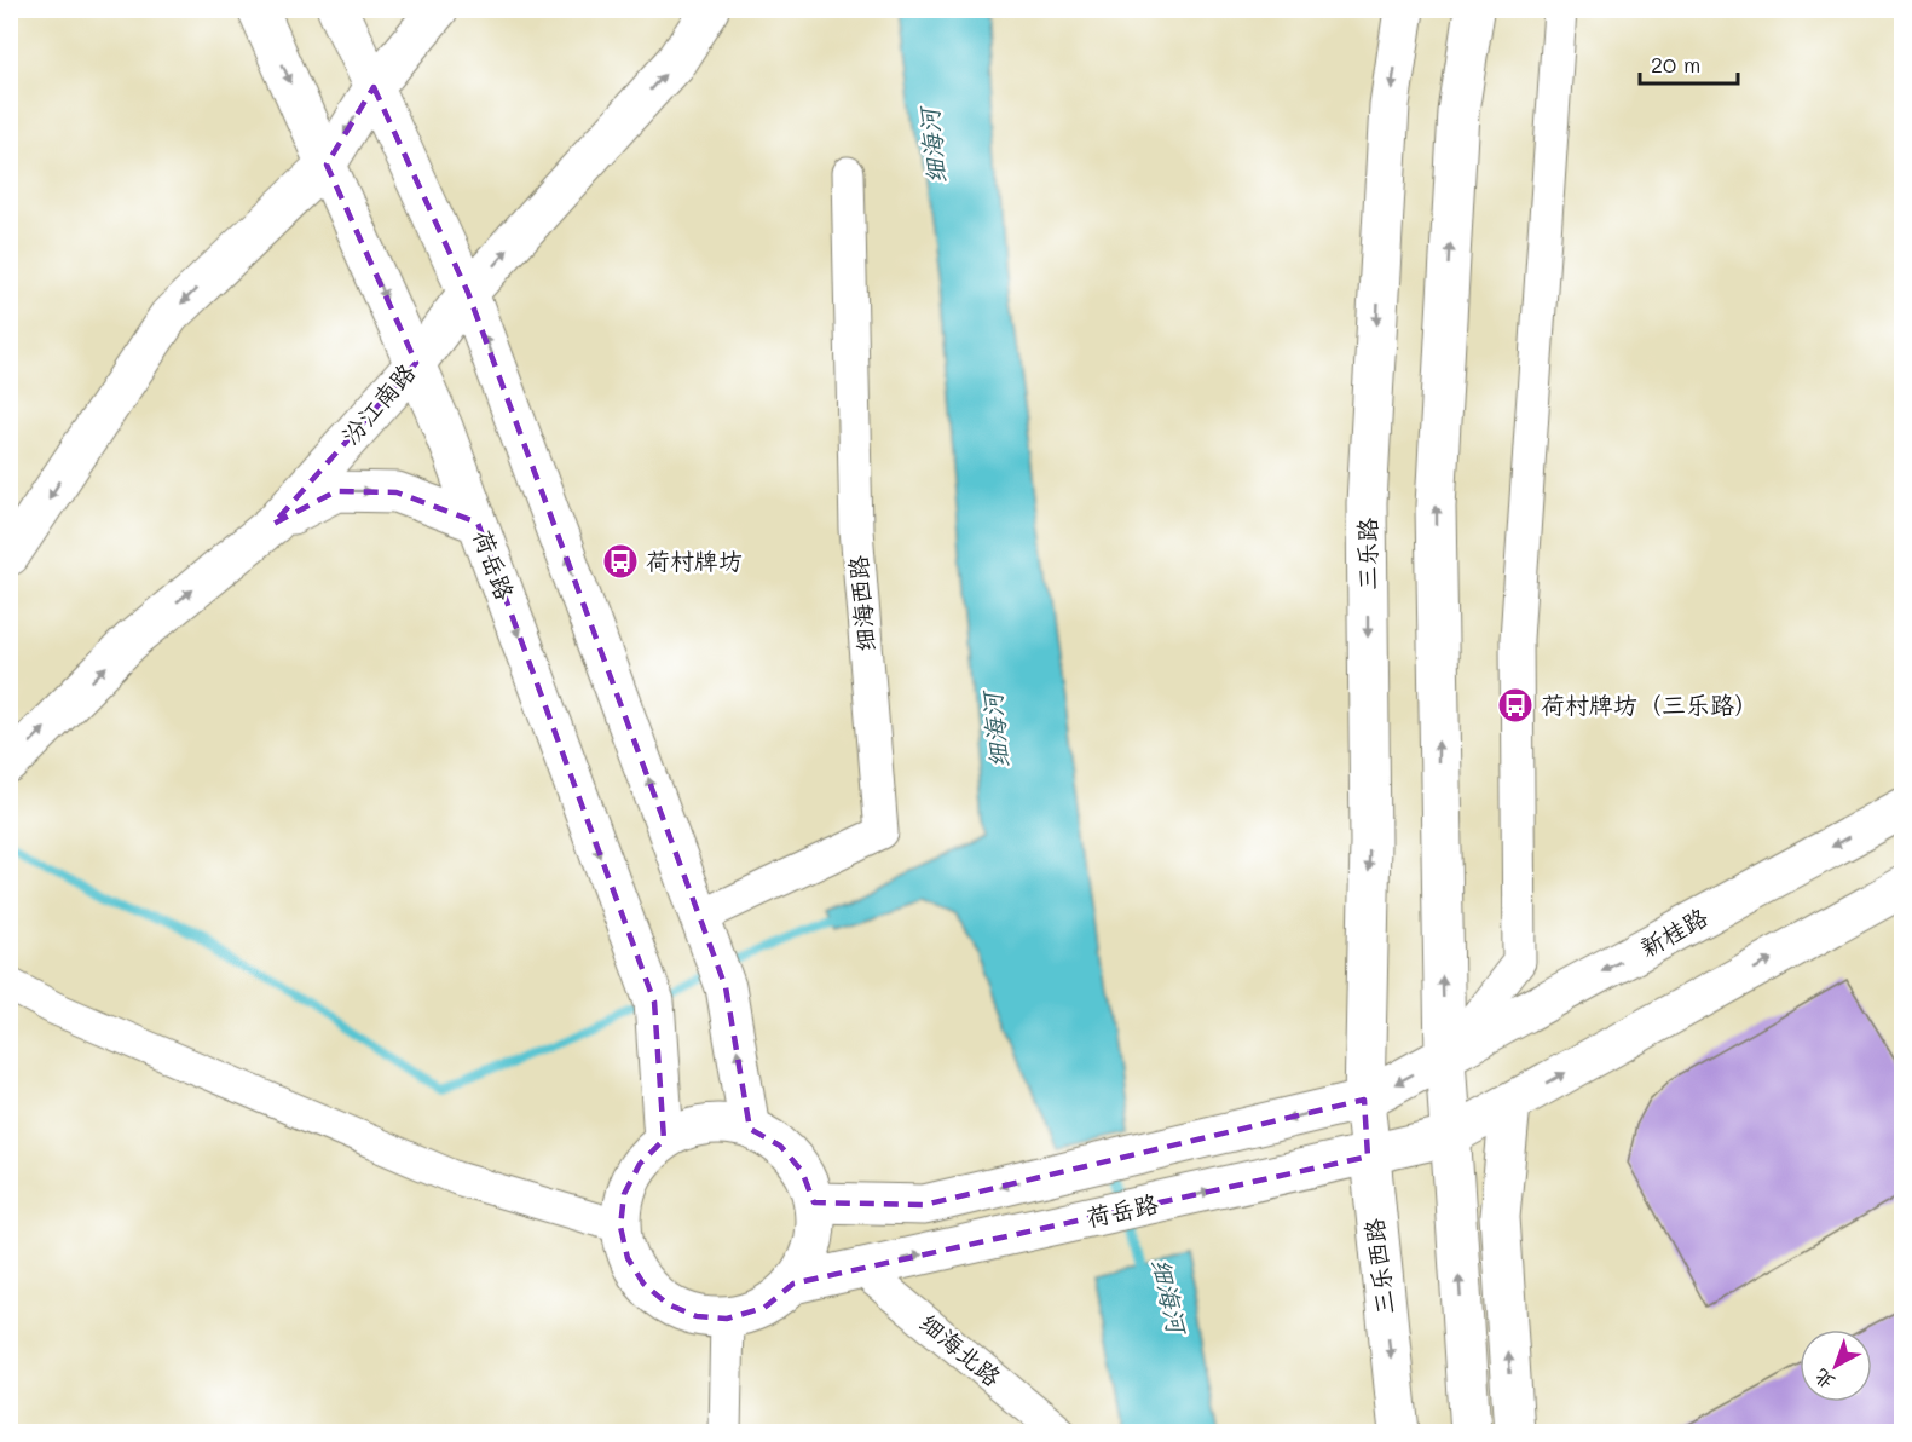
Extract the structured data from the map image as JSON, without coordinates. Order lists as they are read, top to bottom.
{
  "streets": {
    "main road": [
      "汾江南路",
      "三乐路",
      "荷岳路",
      "新桂路",
      "三乐西路"
    ],
    "street": ["细海西路", "细海北路"]
  },
  "crossings": [
    ["汾江南路", "荷岳路"],
    ["三乐路", "三乐西路"],
    ["荷岳路", "三乐西路"],
    ["荷岳路", "细海北路"]
  ],
  "water": ["细海河"],
  "places": {
    "bus stop": ["荷村牌坊", "荷村牌坊（三乐路）"]
  },
  "scale_bar": "20 m",
  "north": "bottom left"
}
